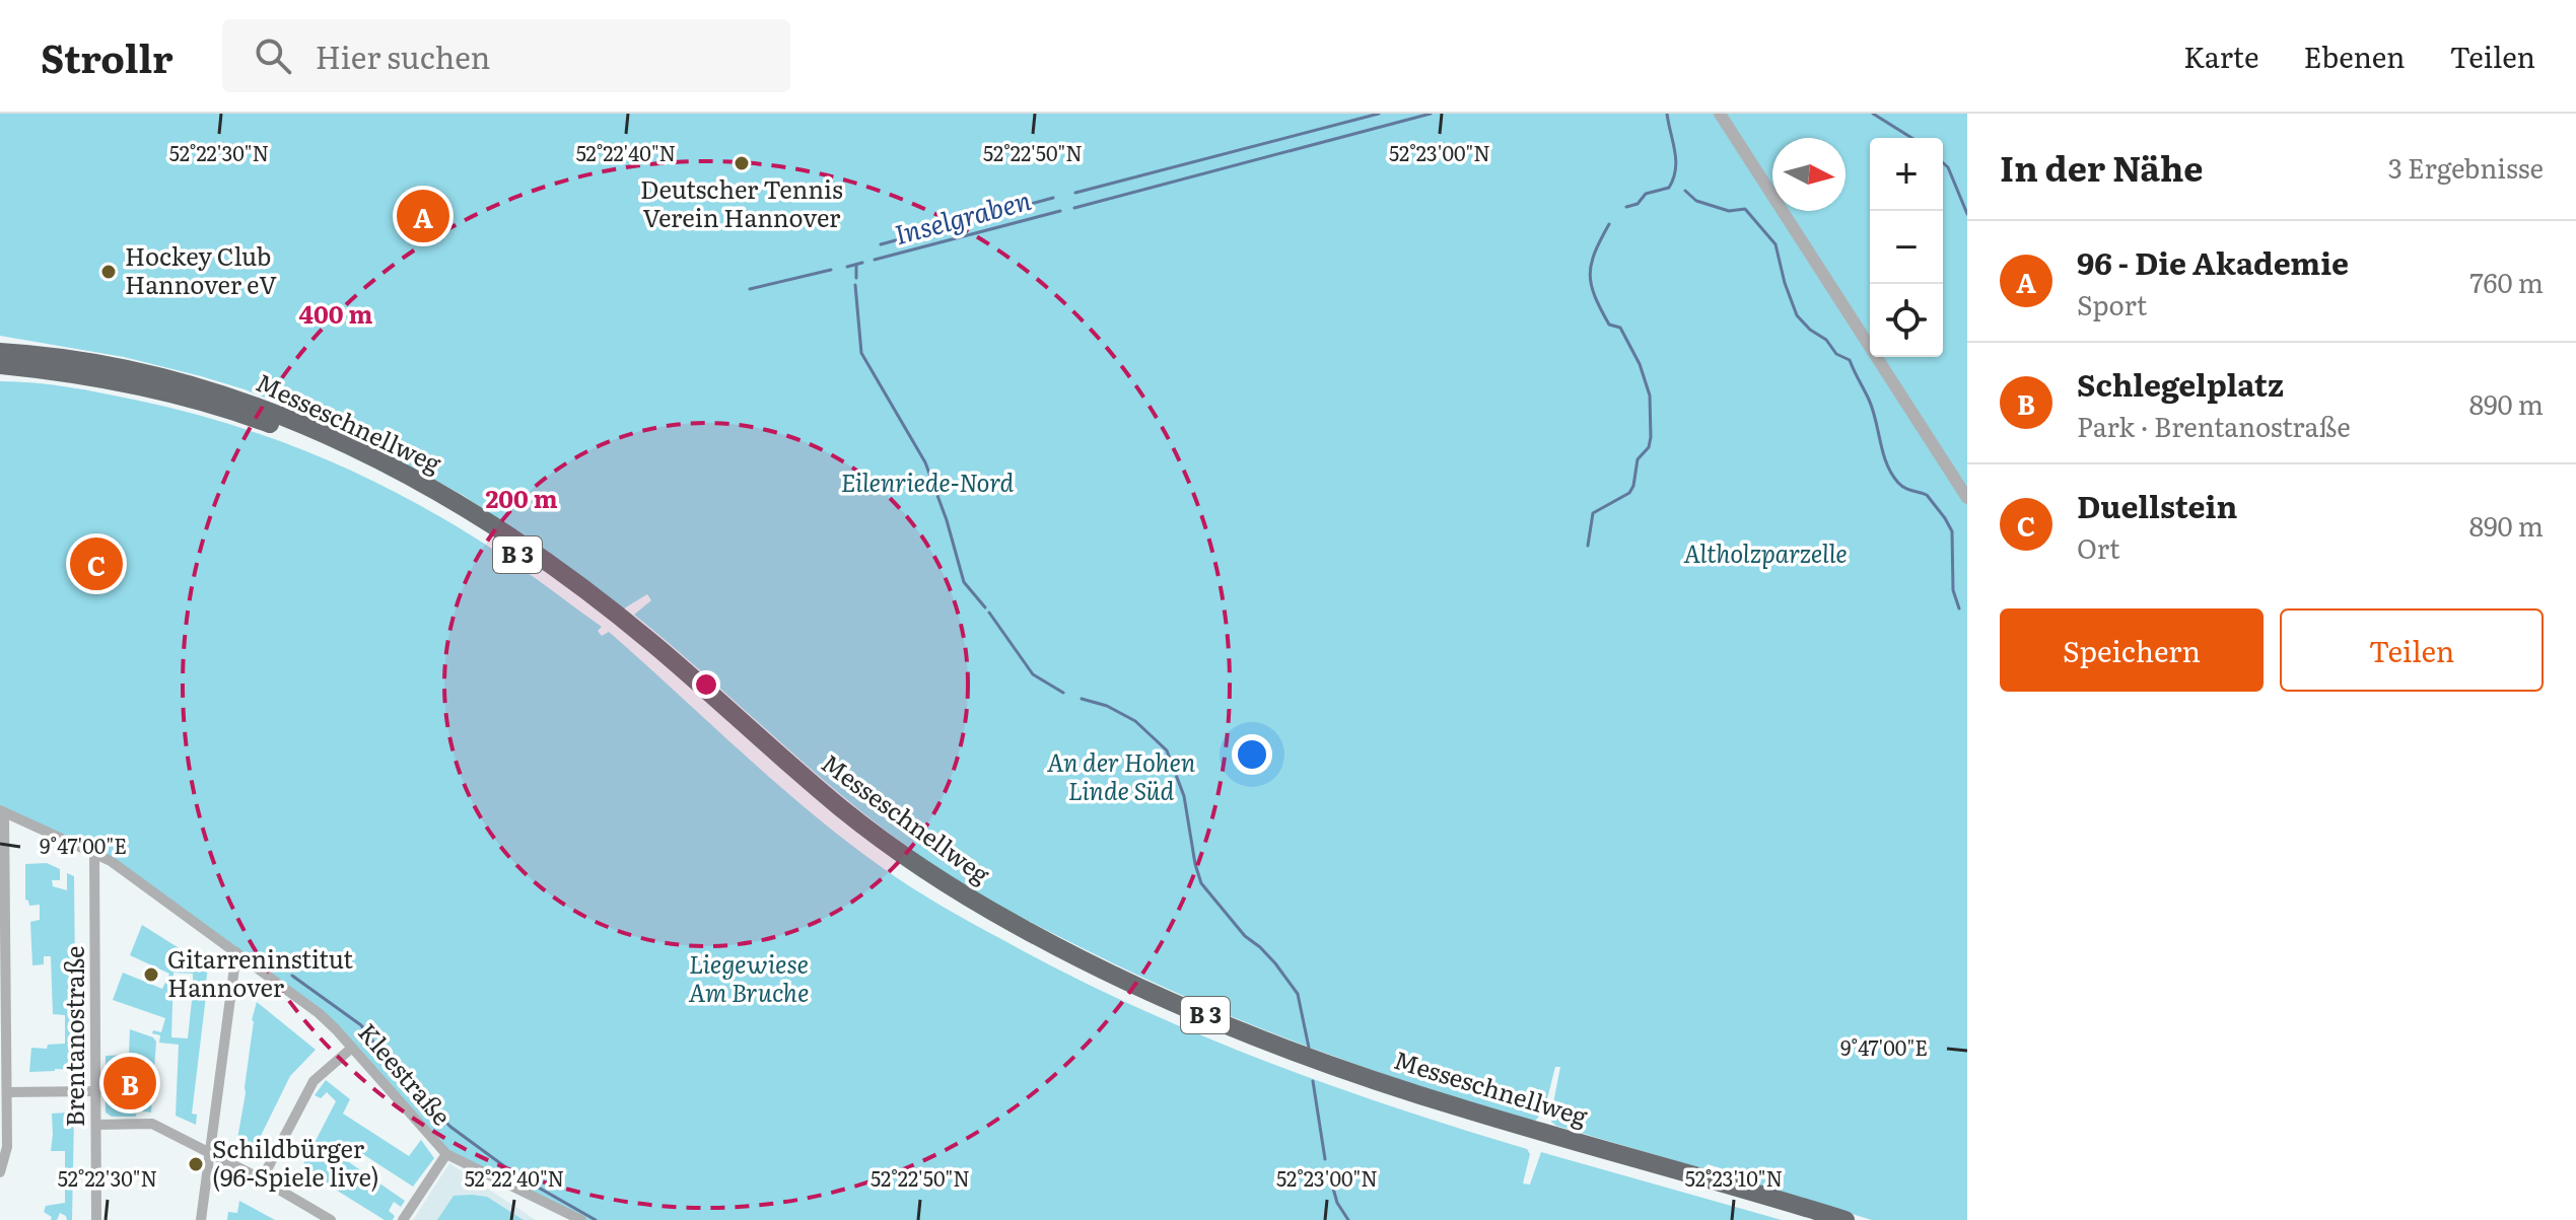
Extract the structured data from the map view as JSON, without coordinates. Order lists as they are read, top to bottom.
{
  "streets": {
    "highway": ["Messeschnellweg", "B 3"],
    "street": ["Brentanostraße", "Kleestraße"]
  },
  "crossings": [
    ["Brentanostraße", "Kleestraße"]
  ],
  "water": ["Inselgraben"],
  "parks": [
    "Eilenriede-Nord",
    "Altholzparzelle",
    "An der Hohen Linde Süd",
    "Liegewiese Am Bruche"
  ],
  "places": [
    "Deutscher Tennis Verein Hannover",
    "Hockey Club Hannover eV",
    "Gitarreninstitut Hannover",
    "Schildbürger (96-Spiele live)"
  ],
  "north": "right",
  "page": {
    "header": "Strollr",
    "search": "Hier suchen",
    "nav": ["Karte", "Ebenen", "Teilen"],
    "heading": ["In der Nähe", "3 Ergebnisse"],
    "map_buttons": ["+", "−"],
    "pins": ["A", "C", "B"],
    "list": [
      {
        "mark": "A",
        "name": "96 - Die Akademie",
        "note": "Sport",
        "value": "760 m"
      },
      {
        "mark": "B",
        "name": "Schlegelplatz",
        "note": "Park · Brentanostraße",
        "value": "890 m"
      },
      {
        "mark": "C",
        "name": "Duellstein",
        "note": "Ort",
        "value": "890 m"
      }
    ],
    "buttons": ["Speichern", "Teilen"]
  },
  "coordinates": [
    "52°22'30\"N",
    "52°22'40\"N",
    "52°22'50\"N",
    "52°23'00\"N",
    "9°47'00\"E",
    "52°23'10\"N"
  ],
  "rings": ["400 m", "200 m"]
}
